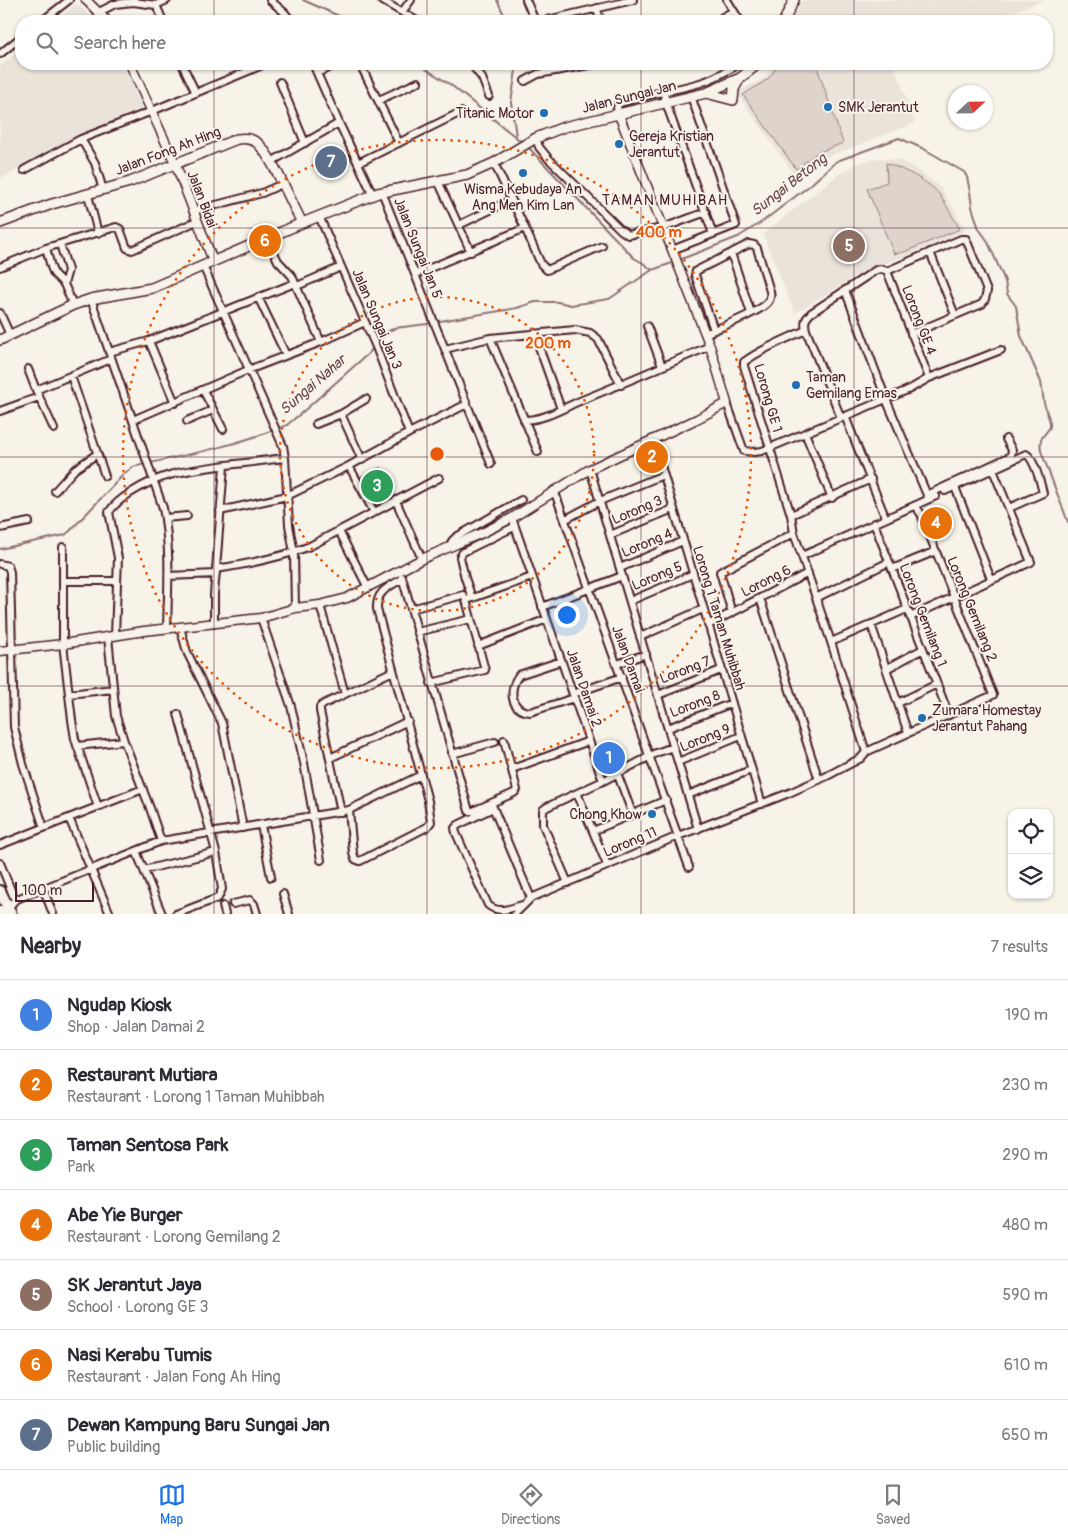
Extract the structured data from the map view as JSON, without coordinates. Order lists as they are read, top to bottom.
{
  "streets": {
    "main road": ["Jalan Sungai Jan", "Jalan Fong Ah Hing"],
    "street": [
      "Jalan Bidai",
      "Jalan Sungai Jan 5",
      "Jalan Sungai Jan 3",
      "Lorong GE 4",
      "Lorong GE 1",
      "Lorong 3",
      "Lorong 4",
      "Lorong 5",
      "Lorong 6",
      "Lorong Gemilang 2",
      "Lorong Gemilang 1",
      "Lorong 1 Taman Muhibbah",
      "Jalan Damai",
      "Lorong 7",
      "Jalan Damai 2",
      "Lorong 8",
      "Lorong 9",
      "Lorong 11"
    ]
  },
  "crossings": [
    ["Jalan Sungai Jan", "Jalan Fong Ah Hing"],
    ["Jalan Sungai Jan", "Jalan Bidai"],
    ["Jalan Sungai Jan", "Jalan Sungai Jan 5"],
    ["Jalan Sungai Jan", "Jalan Sungai Jan 3"],
    ["Jalan Fong Ah Hing", "Jalan Bidai"],
    ["Lorong 3", "Lorong 1 Taman Muhibbah"],
    ["Lorong 4", "Lorong 1 Taman Muhibbah"],
    ["Lorong 5", "Lorong 1 Taman Muhibbah"],
    ["Lorong 6", "Lorong 1 Taman Muhibbah"],
    ["Lorong Gemilang 2", "Lorong 11"],
    ["Lorong Gemilang 1", "Lorong 11"],
    ["Lorong 1 Taman Muhibbah", "Lorong 7"],
    ["Lorong 1 Taman Muhibbah", "Lorong 8"],
    ["Lorong 1 Taman Muhibbah", "Lorong 9"],
    ["Lorong 1 Taman Muhibbah", "Lorong 11"],
    ["Jalan Damai", "Lorong 11"]
  ],
  "districts": ["TAMAN MUHIBAH"],
  "water": ["Sungai Betong", "Sungai Nahar"],
  "places": [
    "SMK Jerantut",
    "Titanic Motor",
    "Gereja Kristian Jerantut",
    "Wisma Kebudaya An Ang Men Kim Lan",
    "Taman Gemilang Emas",
    "Zumara Homestay Jerantut Pahang",
    "Chong Khow"
  ],
  "scale_bar": "100 m",
  "north": "right",
  "page": {
    "search": "Search here",
    "pins": [
      "7",
      "6",
      "5",
      "2",
      "3",
      "4",
      "1"
    ],
    "scale": "100 m",
    "heading": ["Nearby", "7 results"],
    "list": [
      {
        "mark": "1",
        "name": "Ngudap Kiosk",
        "note": "Shop · Jalan Damai 2",
        "value": "190 m"
      },
      {
        "mark": "2",
        "name": "Restaurant Mutiara",
        "note": "Restaurant · Lorong 1 Taman Muhibbah",
        "value": "230 m"
      },
      {
        "mark": "3",
        "name": "Taman Sentosa Park",
        "note": "Park",
        "value": "290 m"
      },
      {
        "mark": "4",
        "name": "Abe Yie Burger",
        "note": "Restaurant · Lorong Gemilang 2",
        "value": "480 m"
      },
      {
        "mark": "5",
        "name": "SK Jerantut Jaya",
        "note": "School · Lorong GE 3",
        "value": "590 m"
      },
      {
        "mark": "6",
        "name": "Nasi Kerabu Tumis",
        "note": "Restaurant · Jalan Fong Ah Hing",
        "value": "610 m"
      },
      {
        "mark": "7",
        "name": "Dewan Kampung Baru Sungai Jan",
        "note": "Public building",
        "value": "650 m"
      }
    ],
    "nav": ["Map", "Directions", "Saved"]
  },
  "rings": ["400 m", "200 m"]
}
